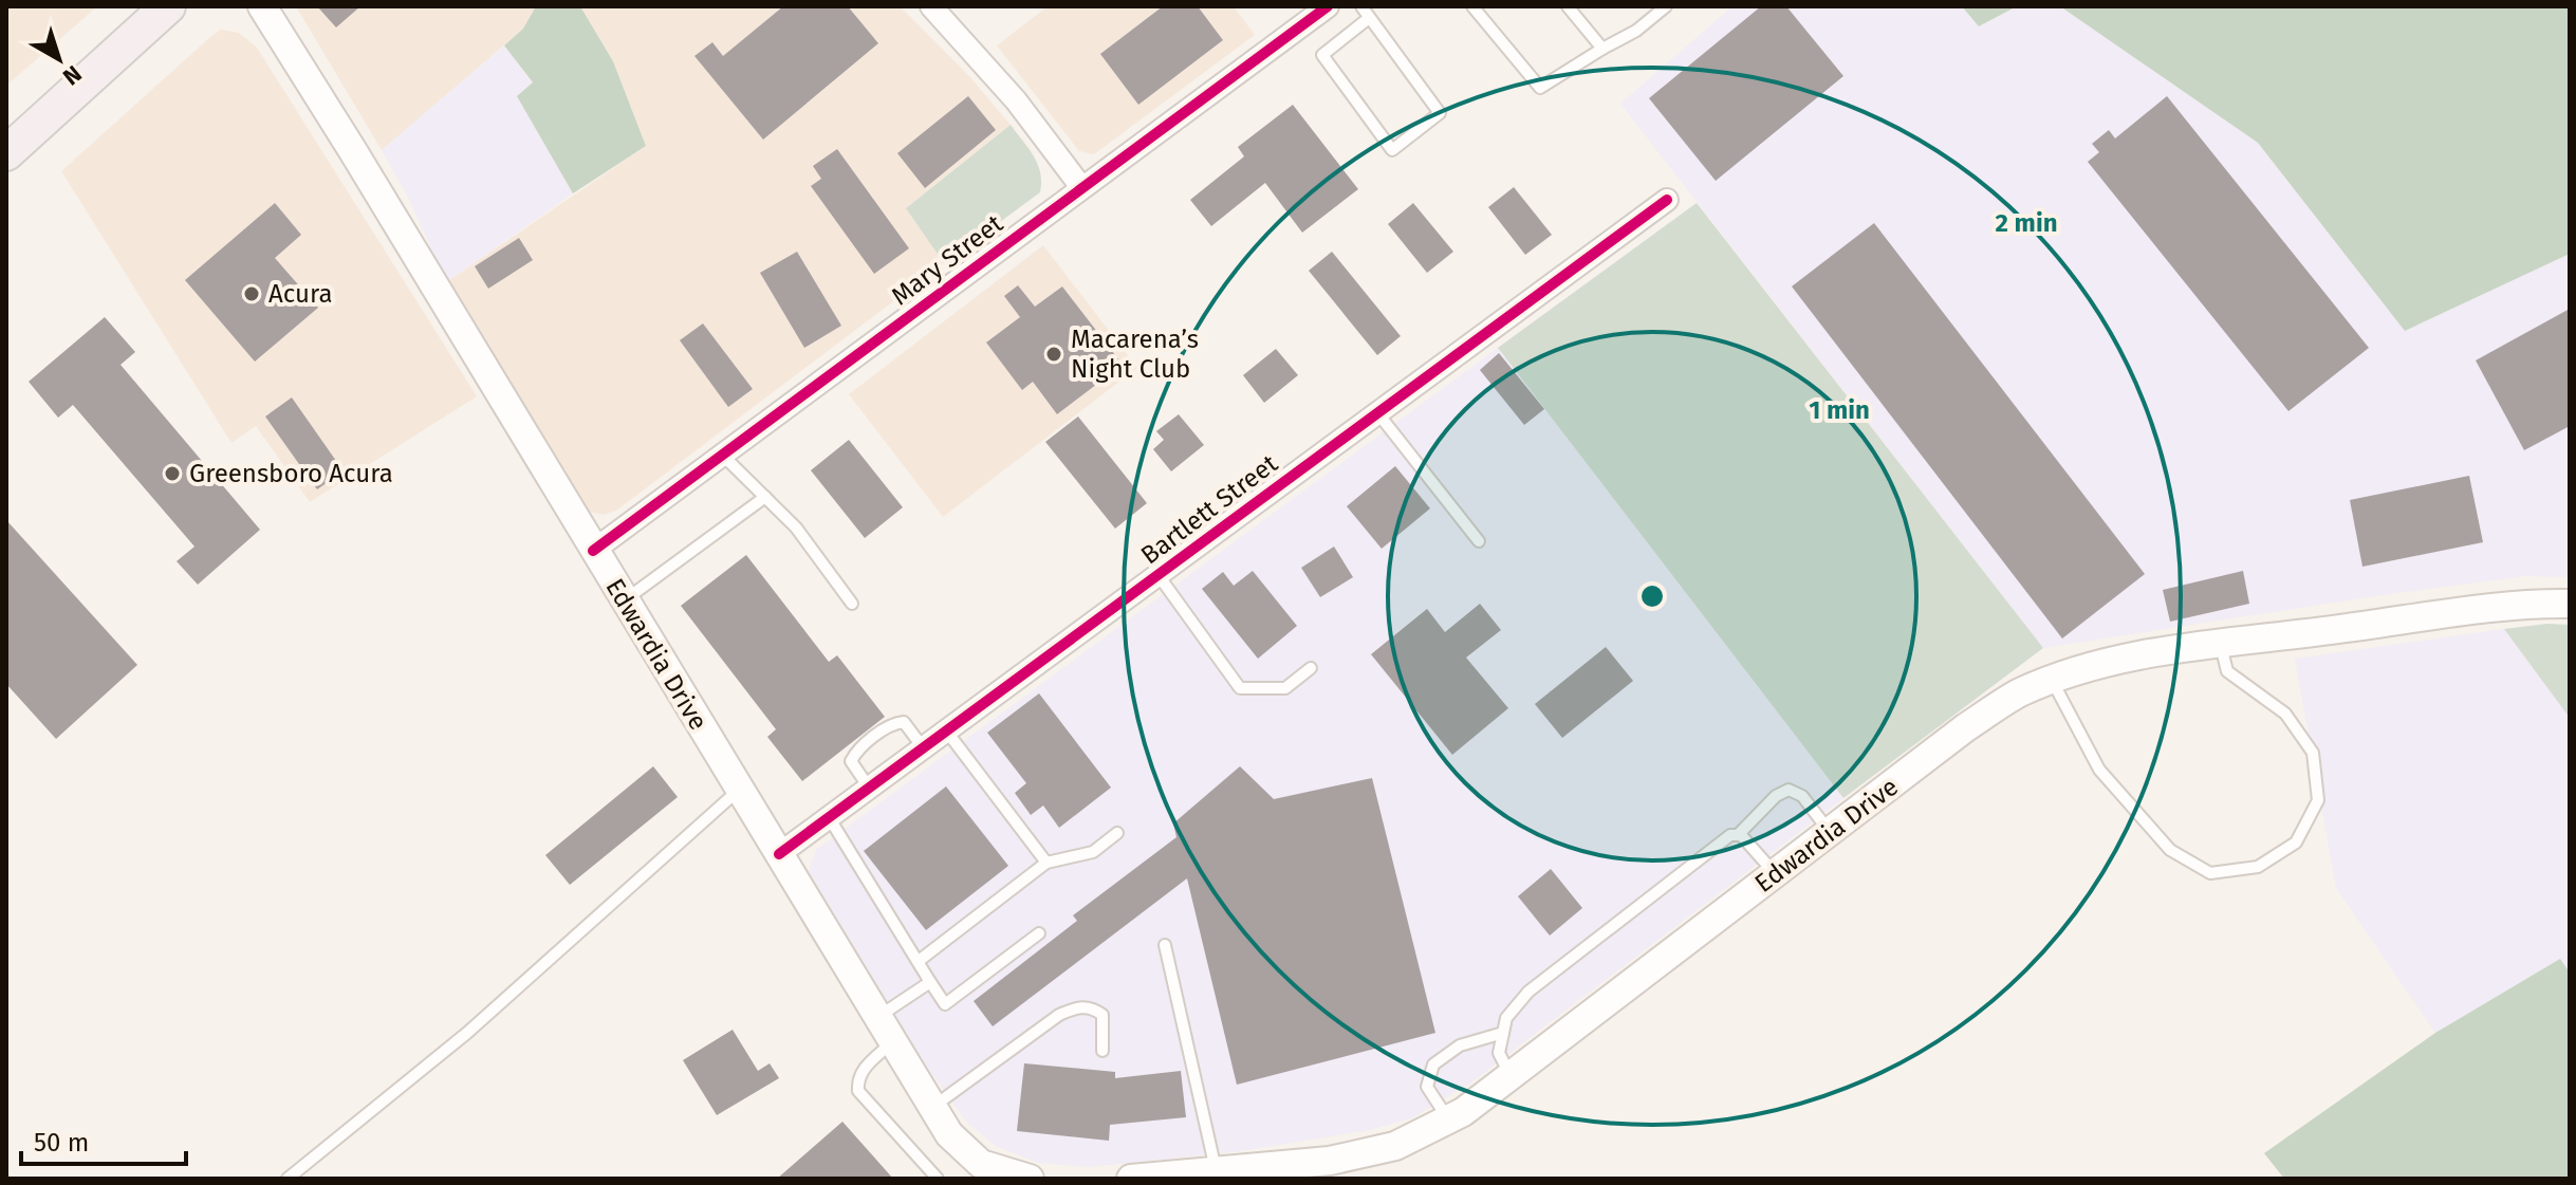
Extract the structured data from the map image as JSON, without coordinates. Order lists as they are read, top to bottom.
{
  "streets": {
    "main road": ["Edwardia Drive"],
    "street": ["Mary Street", "Bartlett Street"]
  },
  "crossings": [
    ["Mary Street", "Edwardia Drive"],
    ["Bartlett Street", "Edwardia Drive"]
  ],
  "places": ["Acura", "Macarena’s Night Club", "Greensboro Acura"],
  "scale_bar": "50 m",
  "north": "bottom right",
  "rings": ["2 min", "1 min"]
}
